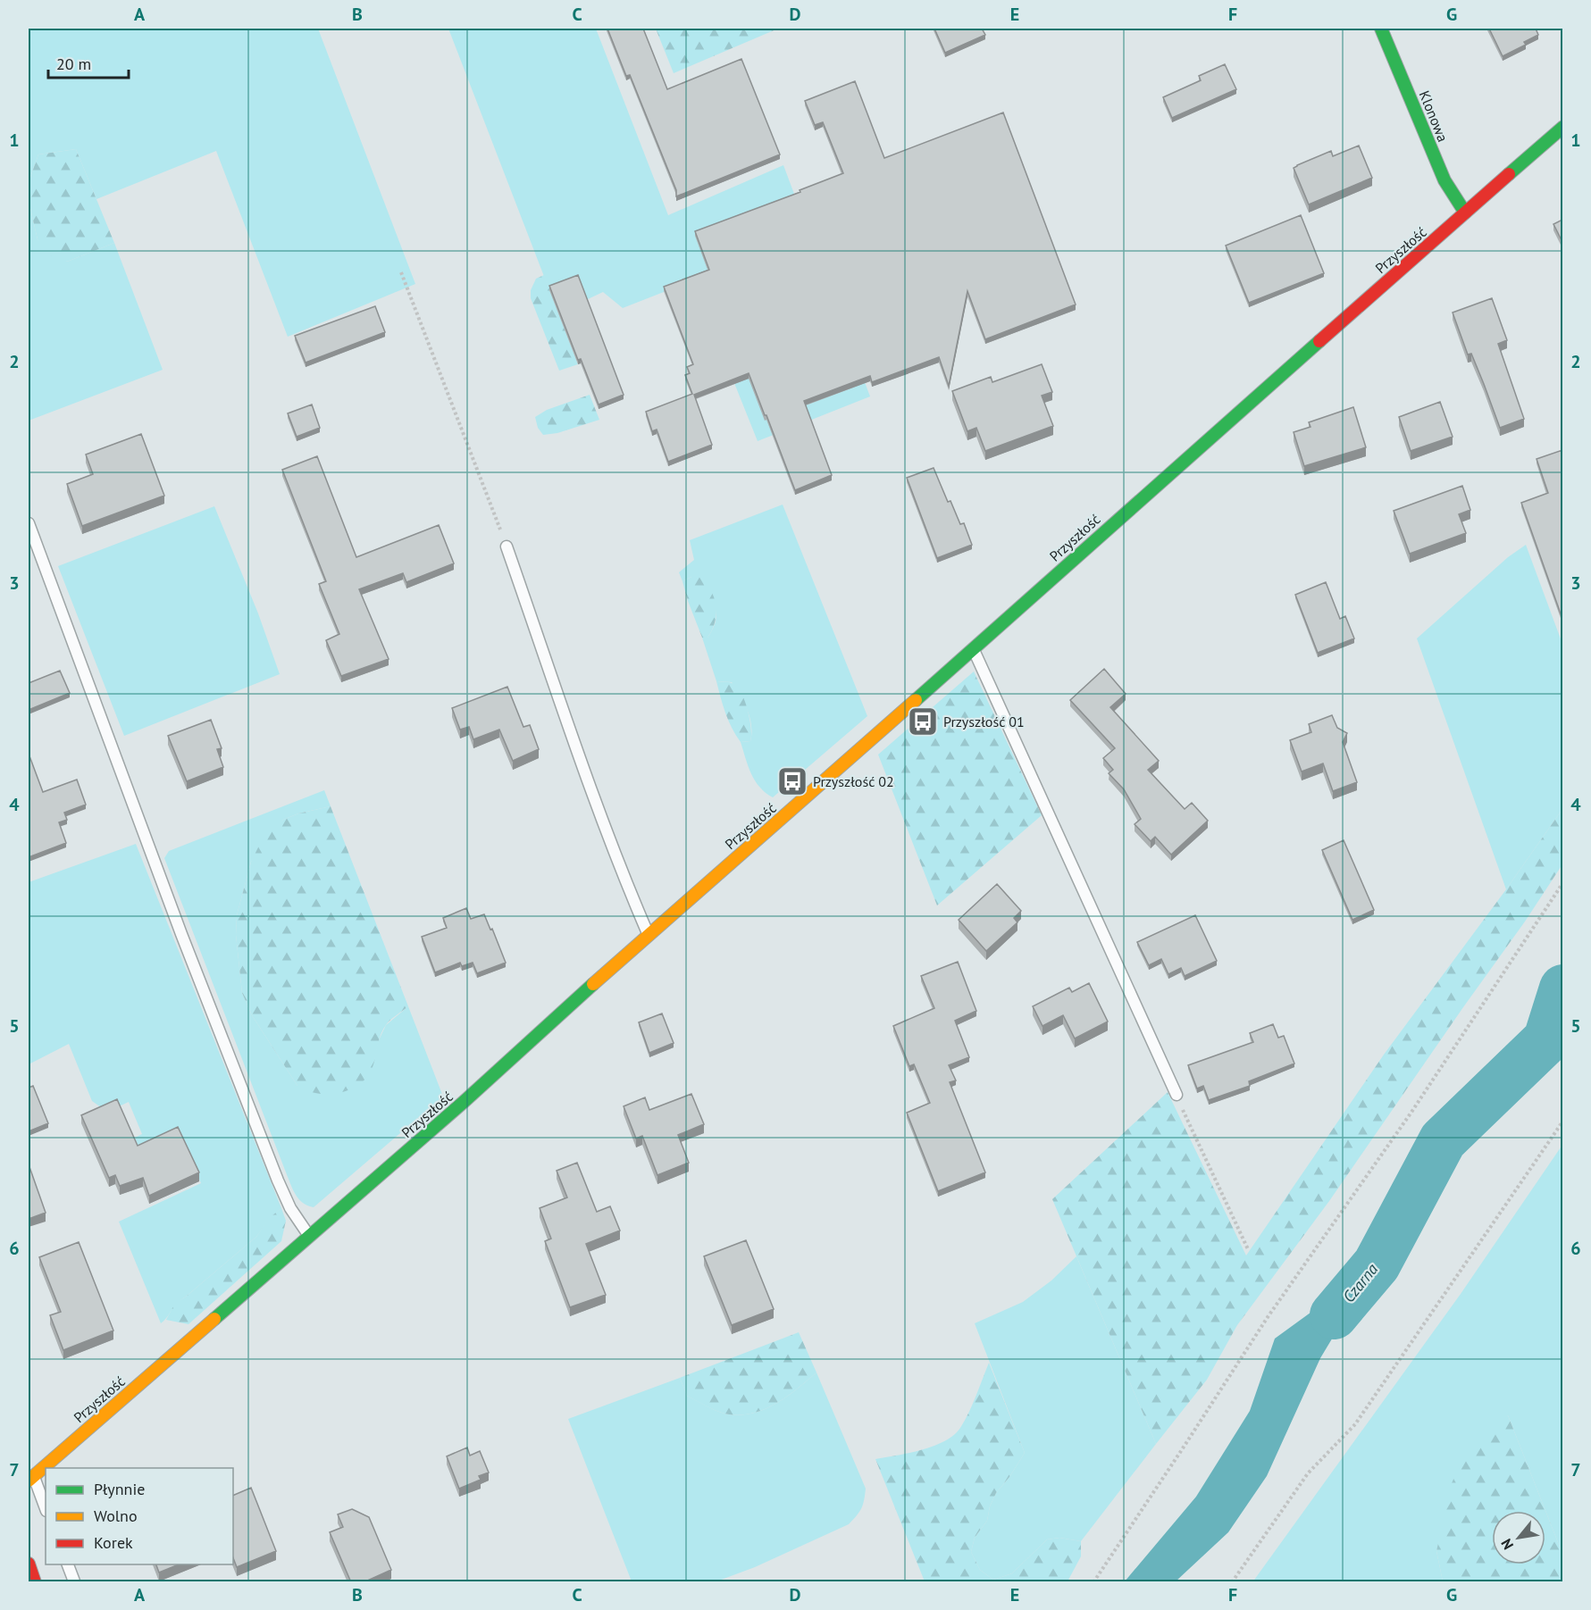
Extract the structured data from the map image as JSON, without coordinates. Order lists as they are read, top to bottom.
{
  "streets": {
    "street": ["Klonowa", "Przyszłość"]
  },
  "crossings": [
    ["Klonowa", "Przyszłość"]
  ],
  "water": ["Czarna"],
  "places": {
    "bus stop": ["Przyszłość 01", "Przyszłość 02"]
  },
  "legend": ["Płynnie", "Wolno", "Korek"],
  "scale_bar": "20 m",
  "north": "bottom left",
  "grid": {
    "columns": [
      "A",
      "B",
      "C",
      "D",
      "E",
      "F",
      "G"
    ],
    "rows": [
      "1",
      "2",
      "3",
      "4",
      "5",
      "6",
      "7"
    ]
  }
}
